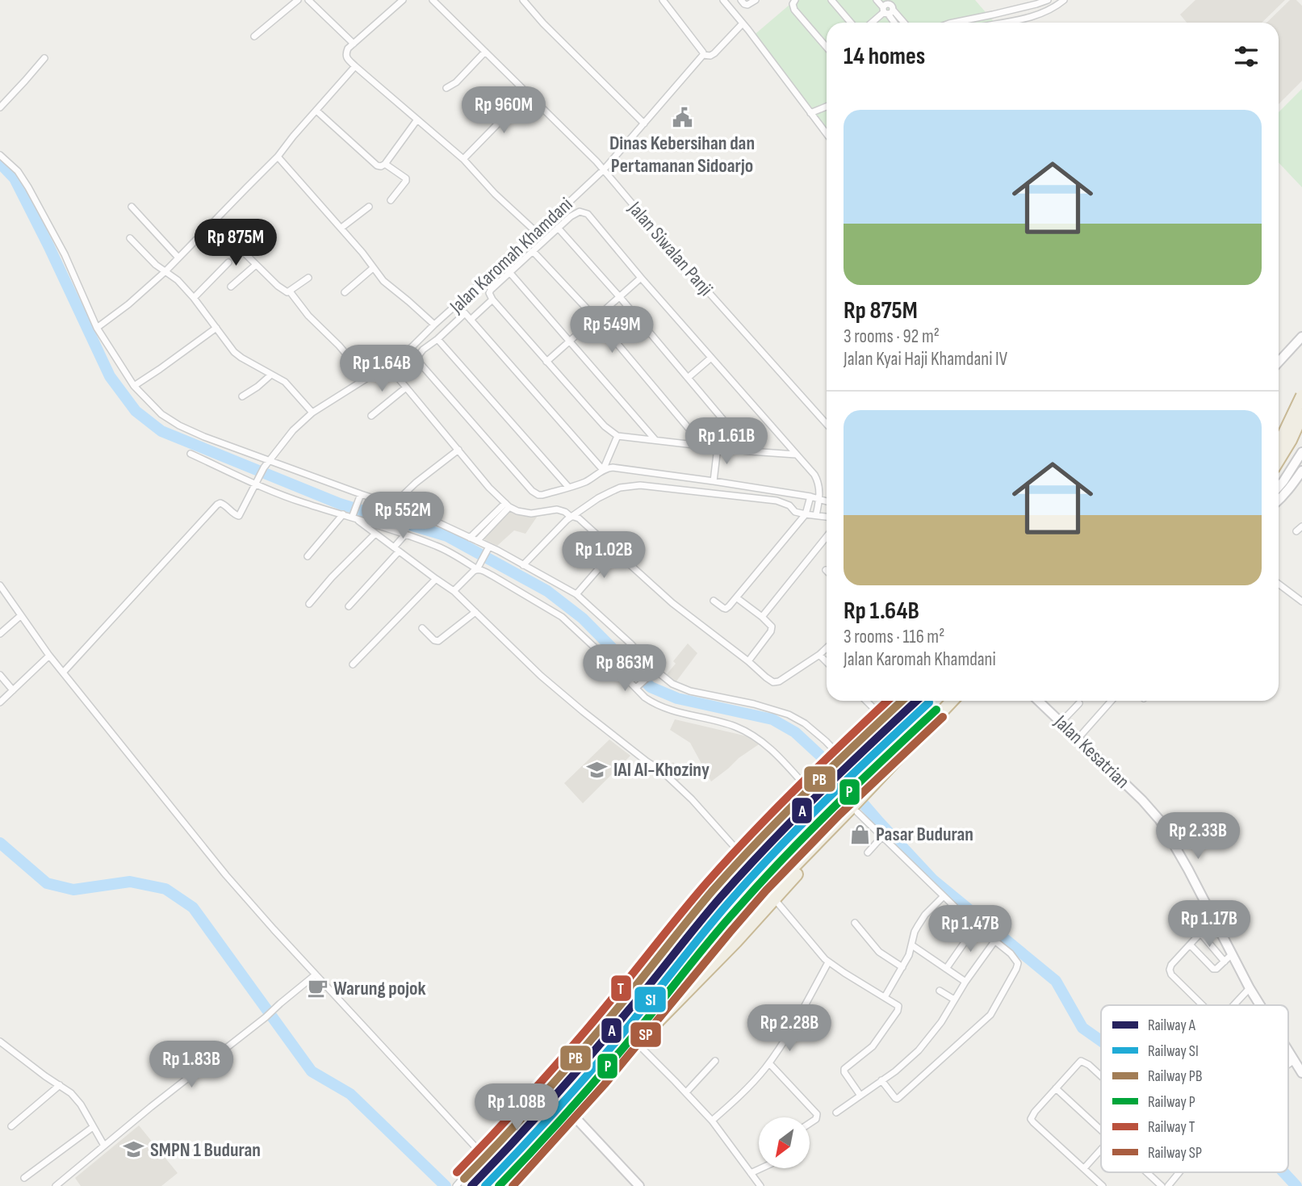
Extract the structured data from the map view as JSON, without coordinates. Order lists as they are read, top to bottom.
{
  "streets": {
    "street": ["Jalan Siwalan Panji", "Jalan Karomah Khamdani", "Jalan Kesatrian"]
  },
  "crossings": [
    ["Jalan Siwalan Panji", "Jalan Karomah Khamdani"]
  ],
  "places": {
    "public building": ["Dinas Kebersihan dan Pertamanan Sidoarjo"],
    "school or university": ["IAI Al-Khoziny", "SMPN 1 Buduran"],
    "shop": ["Pasar Buduran"],
    "cafe": ["Warung pojok"]
  },
  "lines": [
    "rail line A",
    "rail line PB",
    "rail line T",
    "rail line SI",
    "rail line P",
    "rail line SP"
  ],
  "legend": [
    "Railway A",
    "Railway SI",
    "Railway PB",
    "Railway P",
    "Railway T",
    "Railway SP"
  ],
  "north": "bottom left",
  "page": {
    "heading": "14 homes",
    "price": [
      "Rp 960M",
      "Rp 875M",
      "Rp 549M",
      "Rp 1.64B",
      "Rp 1.61B",
      "Rp 552M",
      "Rp 1.02B",
      "Rp 863M",
      "Rp 2.33B",
      "Rp 1.17B",
      "Rp 1.47B",
      "Rp 2.28B",
      "Rp 1.83B",
      "Rp 1.08B"
    ],
    "list": [
      {
        "name": "Rp 875M",
        "note": "3 rooms · 92 m² · Jalan Kyai Haji Khamdani IV"
      },
      {
        "name": "Rp 1.64B",
        "note": "3 rooms · 116 m² · Jalan Karomah Khamdani"
      }
    ]
  }
}
